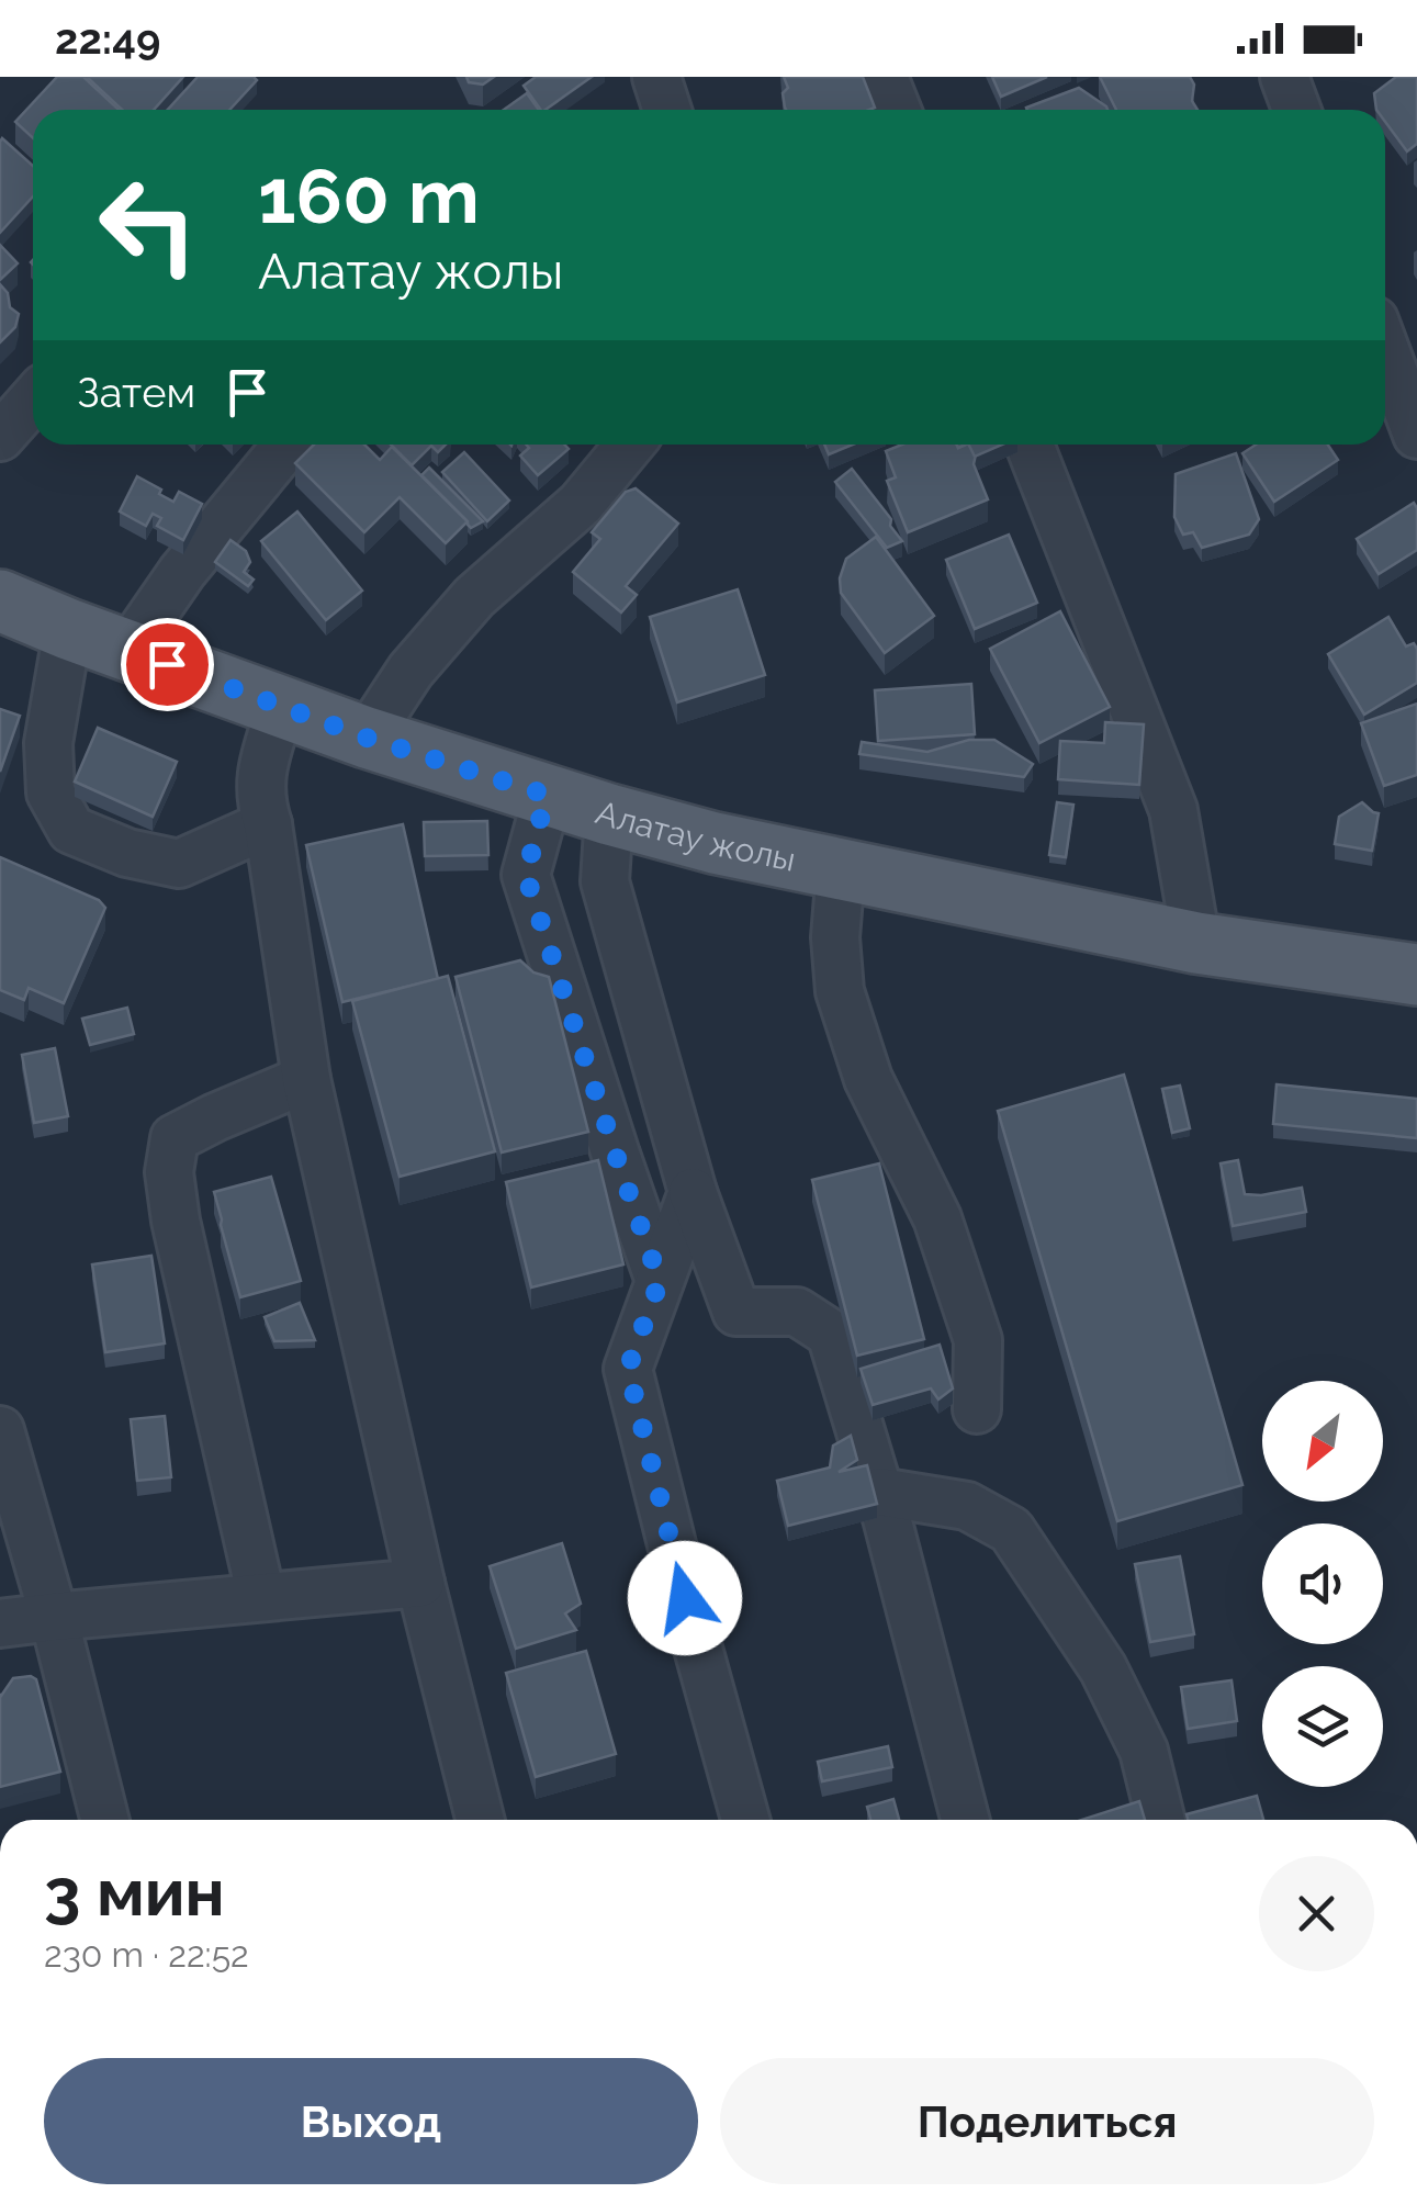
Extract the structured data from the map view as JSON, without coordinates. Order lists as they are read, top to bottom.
{
  "streets": {
    "main road": ["Алатау жолы"]
  },
  "north": "bottom left",
  "page": {
    "status": "22:49",
    "turn": ["160 m", "Алатау жолы"],
    "then": "Затем",
    "heading": ["3 мин", "230 m · 22:52"],
    "buttons": ["Выход", "Поделиться"]
  }
}
